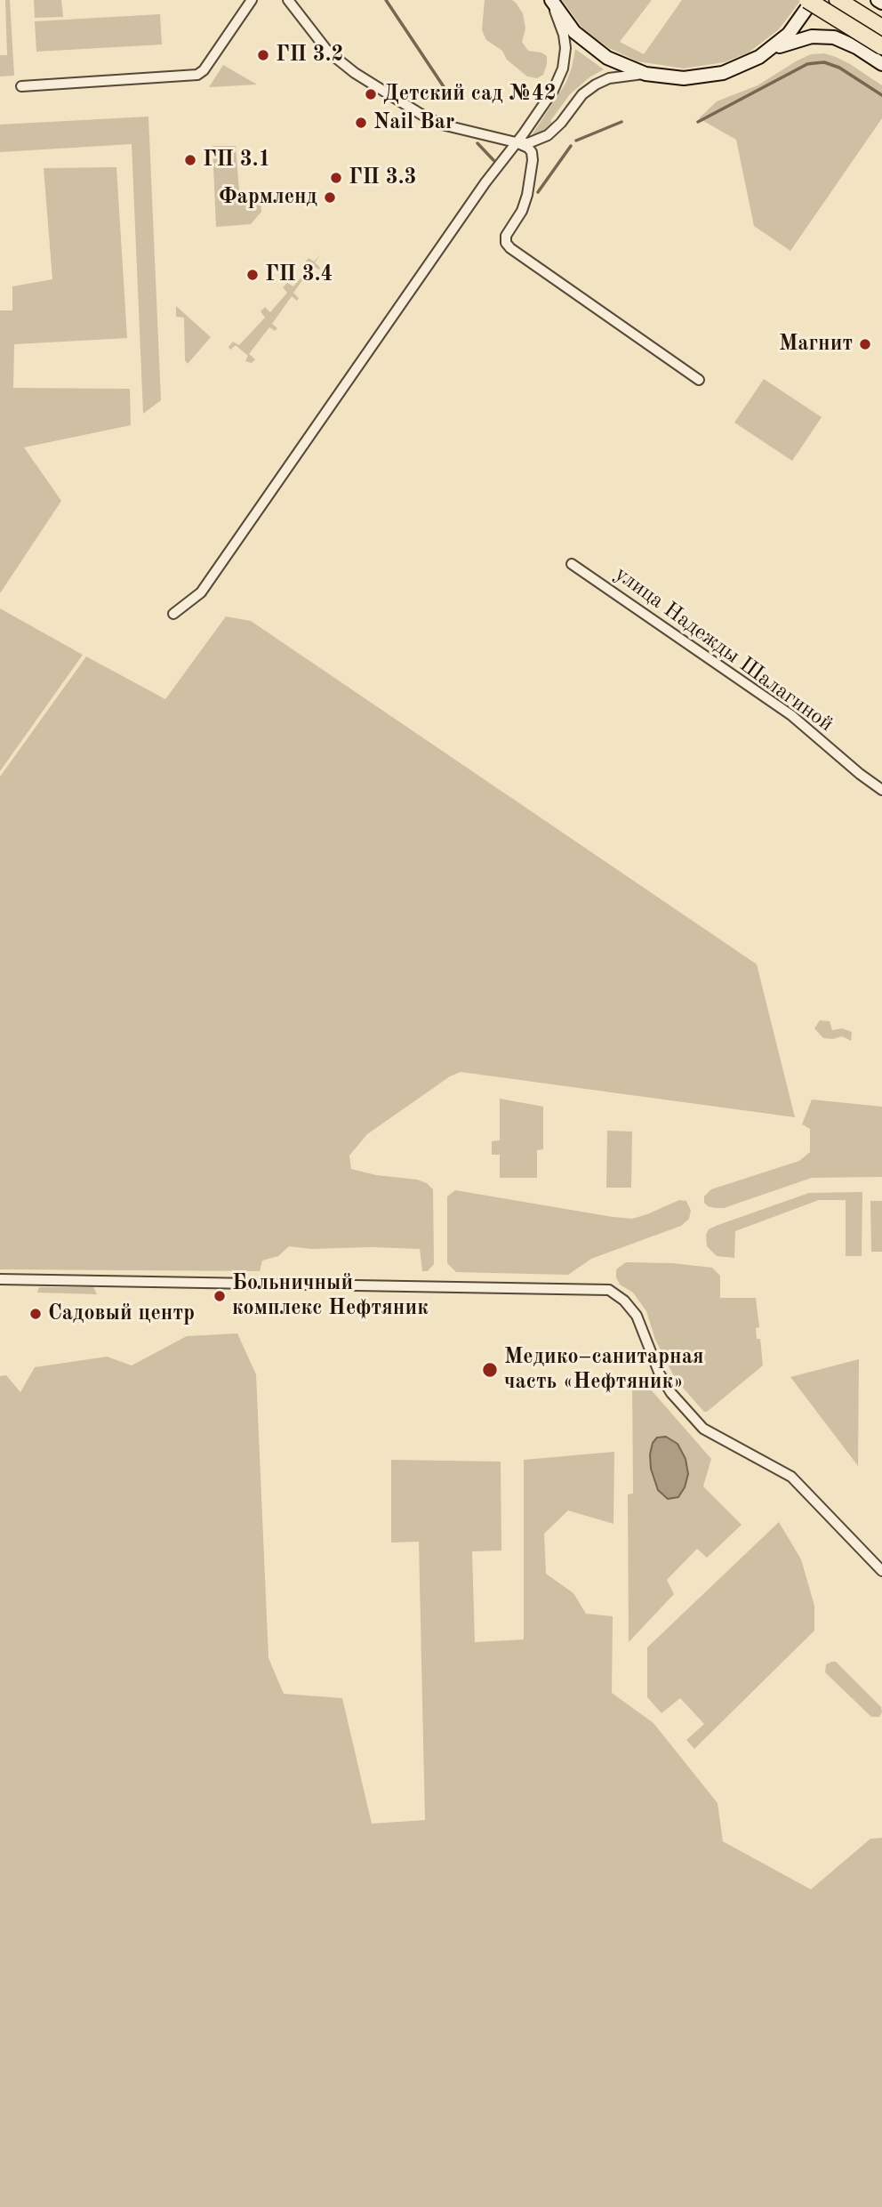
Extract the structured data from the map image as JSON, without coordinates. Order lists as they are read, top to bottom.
{
  "streets": {
    "street": ["улица Надежды Шалагиной"]
  },
  "places": [
    "ГП 3.2",
    "Детский сад №42",
    "Nail Bar",
    "ГП 3.1",
    "ГП 3.3",
    "Фармленд",
    "ГП 3.4",
    "Магнит",
    "Больничный комплекс Нефтяник",
    "Садовый центр",
    "Медико–санитарная часть «Нефтяник»"
  ]
}
